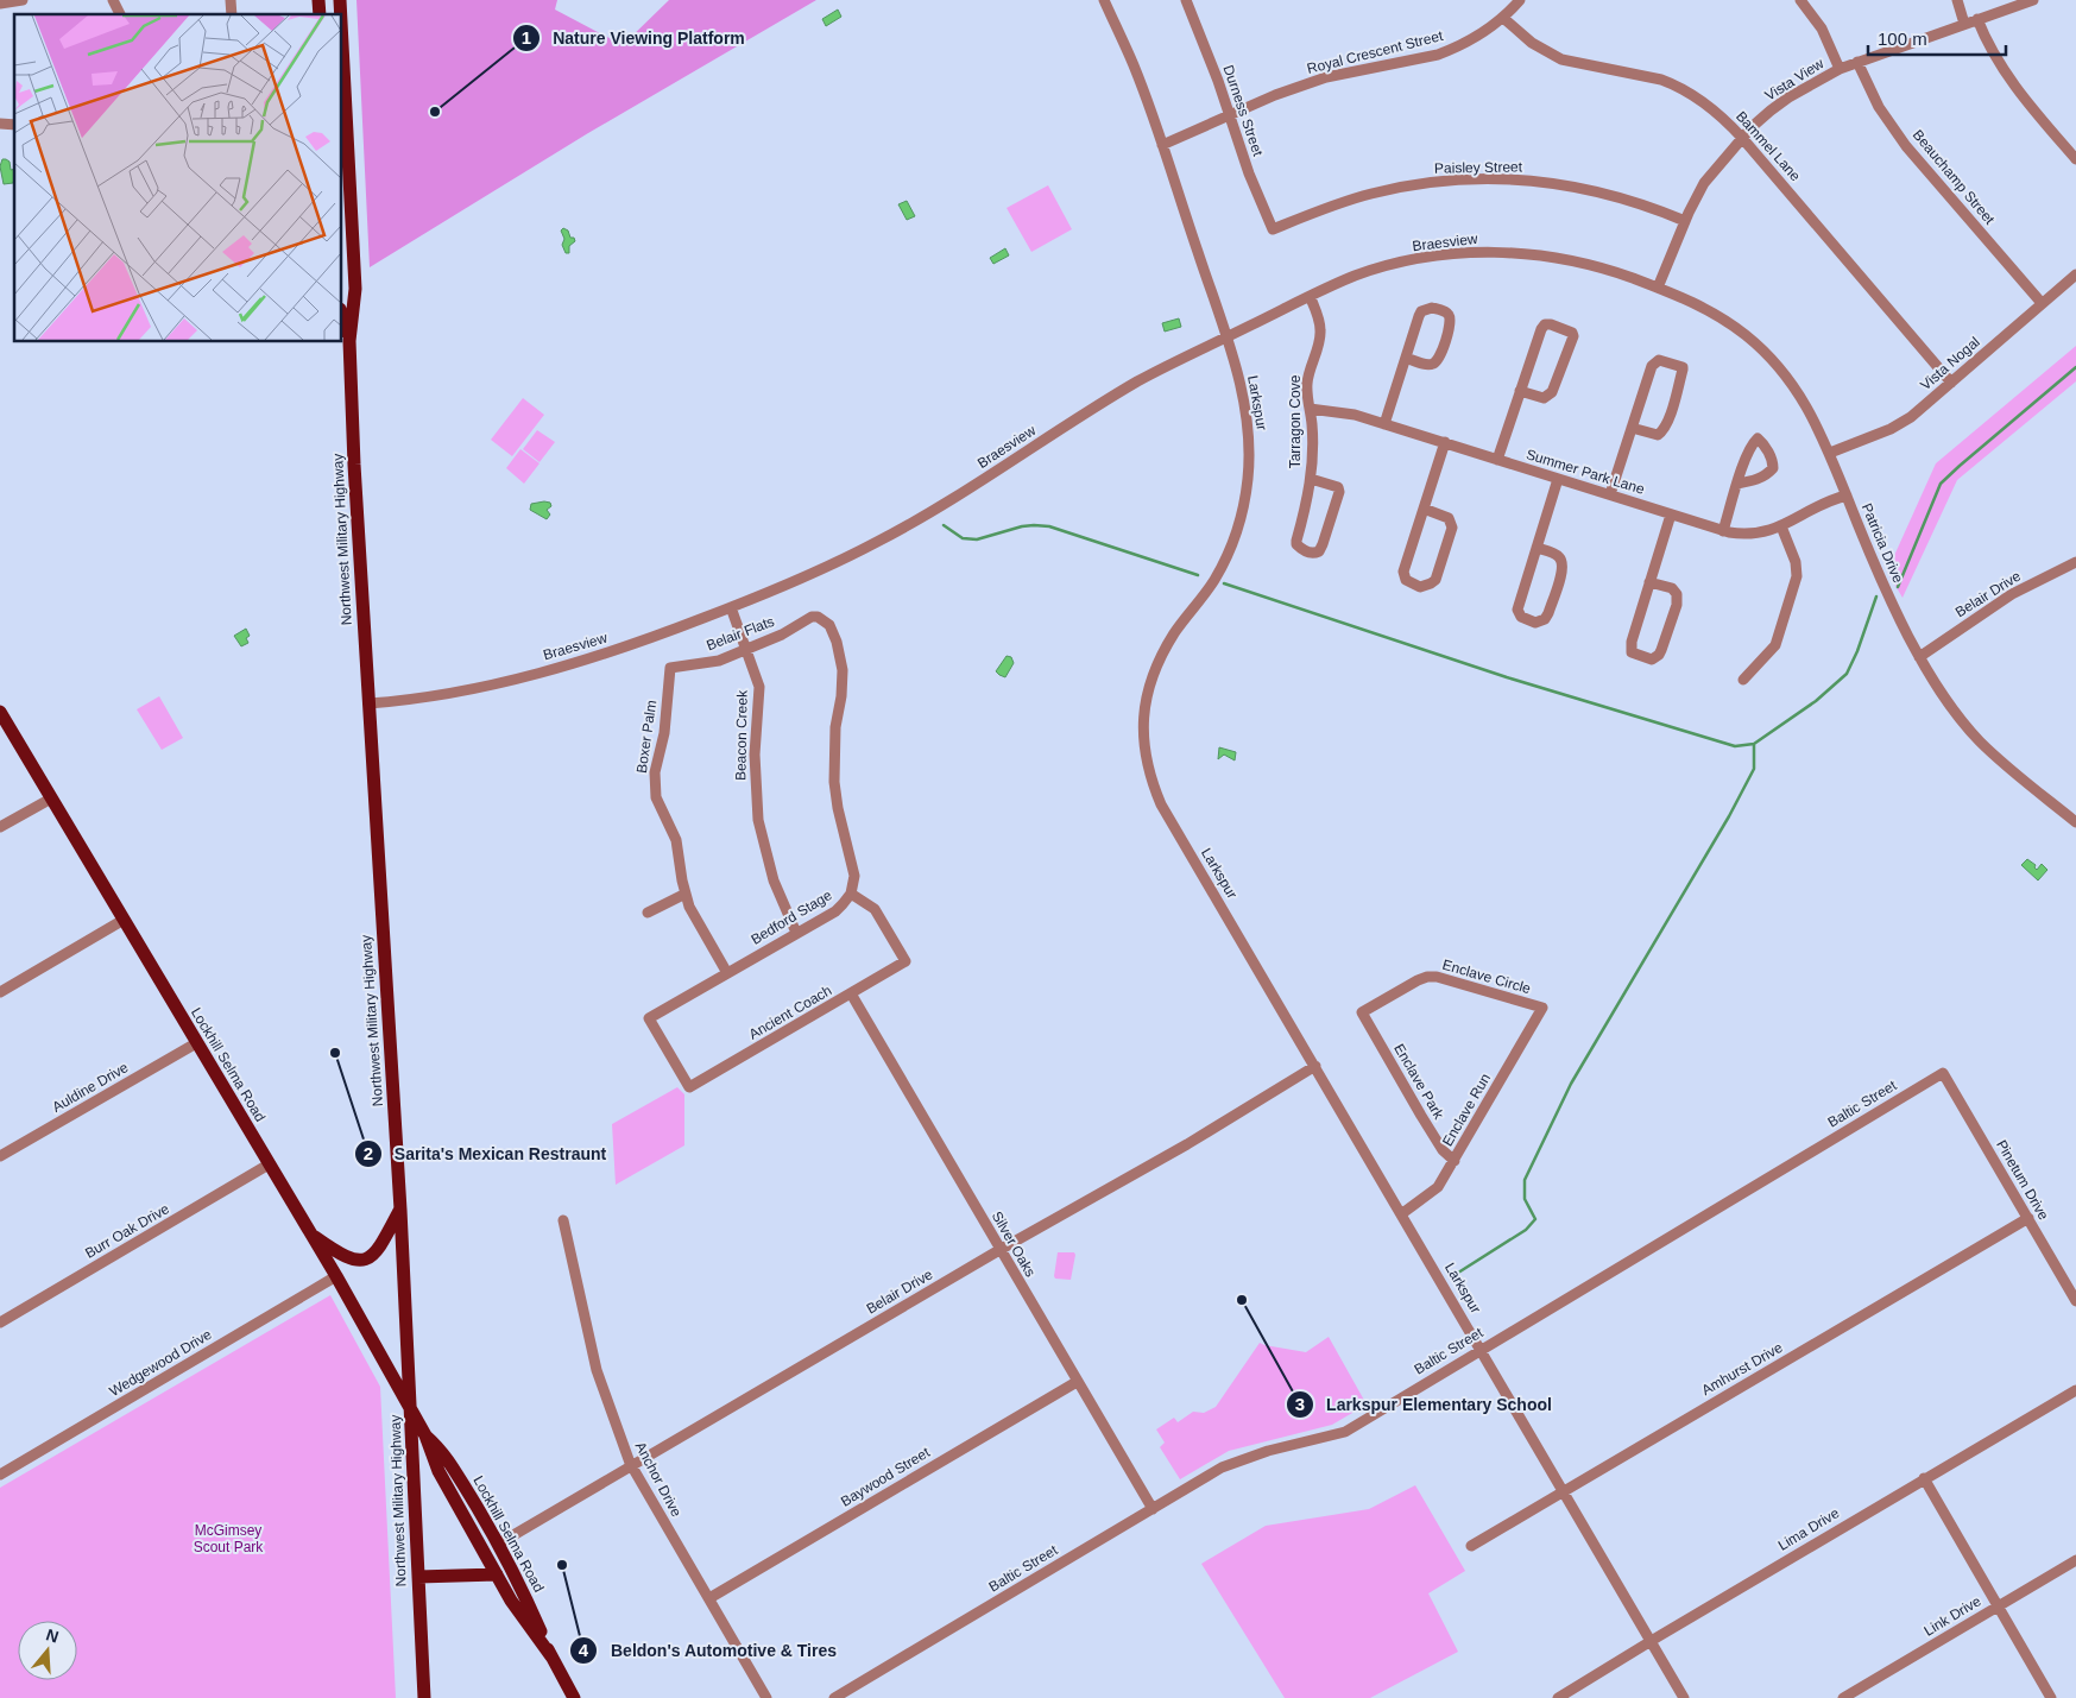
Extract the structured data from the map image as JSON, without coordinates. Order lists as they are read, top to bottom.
{
  "streets": {
    "main road": ["Northwest Military Highway", "Lockhill Selma Road"],
    "street": [
      "Royal Crescent Street",
      "Vista View",
      "Durness Street",
      "Bammel Lane",
      "Paisley Street",
      "Beauchamp Street",
      "Braesview",
      "Vista Nogal",
      "Larkspur",
      "Tarragon Cove",
      "Summer Park Lane",
      "Patricia Drive",
      "Belair Drive",
      "Belair Flats",
      "Beacon Creek",
      "Boxer Palm",
      "Bedford Stage",
      "Enclave Circle",
      "Ancient Coach",
      "Enclave Park",
      "Auldine Drive",
      "Baltic Street",
      "Enclave Run",
      "Pinetum Drive",
      "Burr Oak Drive",
      "Silver Oaks",
      "Wedgewood Drive",
      "Amhurst Drive",
      "Baywood Street",
      "Anchor Drive",
      "Lima Drive",
      "Link Drive"
    ]
  },
  "crossings": [
    ["Royal Crescent Street", "Durness Street"],
    ["Royal Crescent Street", "Bammel Lane"],
    ["Royal Crescent Street", "Larkspur"],
    ["Vista View", "Bammel Lane"],
    ["Vista View", "Paisley Street"],
    ["Vista View", "Beauchamp Street"],
    ["Vista View", "Braesview"],
    ["Vista View", "Patricia Drive"],
    ["Durness Street", "Paisley Street"],
    ["Bammel Lane", "Vista Nogal"],
    ["Beauchamp Street", "Vista Nogal"],
    ["Braesview", "Larkspur"],
    ["Braesview", "Tarragon Cove"],
    ["Braesview", "Northwest Military Highway"],
    ["Braesview", "Patricia Drive"],
    ["Braesview", "Beacon Creek"],
    ["Vista Nogal", "Patricia Drive"],
    ["Larkspur", "Belair Drive"],
    ["Larkspur", "Baltic Street"],
    ["Larkspur", "Enclave Run"],
    ["Larkspur", "Amhurst Drive"],
    ["Larkspur", "Lima Drive"],
    ["Tarragon Cove", "Summer Park Lane"],
    ["Summer Park Lane", "Patricia Drive"],
    ["Northwest Military Highway", "Lockhill Selma Road"],
    ["Patricia Drive", "Belair Drive"],
    ["Belair Drive", "Lockhill Selma Road"],
    ["Belair Drive", "Silver Oaks"],
    ["Belair Drive", "Anchor Drive"],
    ["Belair Flats", "Beacon Creek"],
    ["Belair Flats", "Boxer Palm"],
    ["Belair Flats", "Bedford Stage"],
    ["Beacon Creek", "Bedford Stage"],
    ["Boxer Palm", "Bedford Stage"],
    ["Bedford Stage", "Ancient Coach"],
    ["Enclave Circle", "Enclave Park"],
    ["Enclave Circle", "Enclave Run"],
    ["Ancient Coach", "Silver Oaks"],
    ["Lockhill Selma Road", "Auldine Drive"],
    ["Lockhill Selma Road", "Burr Oak Drive"],
    ["Lockhill Selma Road", "Wedgewood Drive"],
    ["Enclave Park", "Enclave Run"],
    ["Baltic Street", "Pinetum Drive"],
    ["Baltic Street", "Silver Oaks"],
    ["Pinetum Drive", "Amhurst Drive"],
    ["Silver Oaks", "Baywood Street"],
    ["Baywood Street", "Anchor Drive"]
  ],
  "parks": ["McGimsey Scout Park"],
  "places": [
    "Nature Viewing Platform",
    "Sarita's Mexican Restraunt",
    "Larkspur Elementary School",
    "Beldon's Automotive & Tires"
  ],
  "scale_bar": "100 m",
  "north": "top"
}
